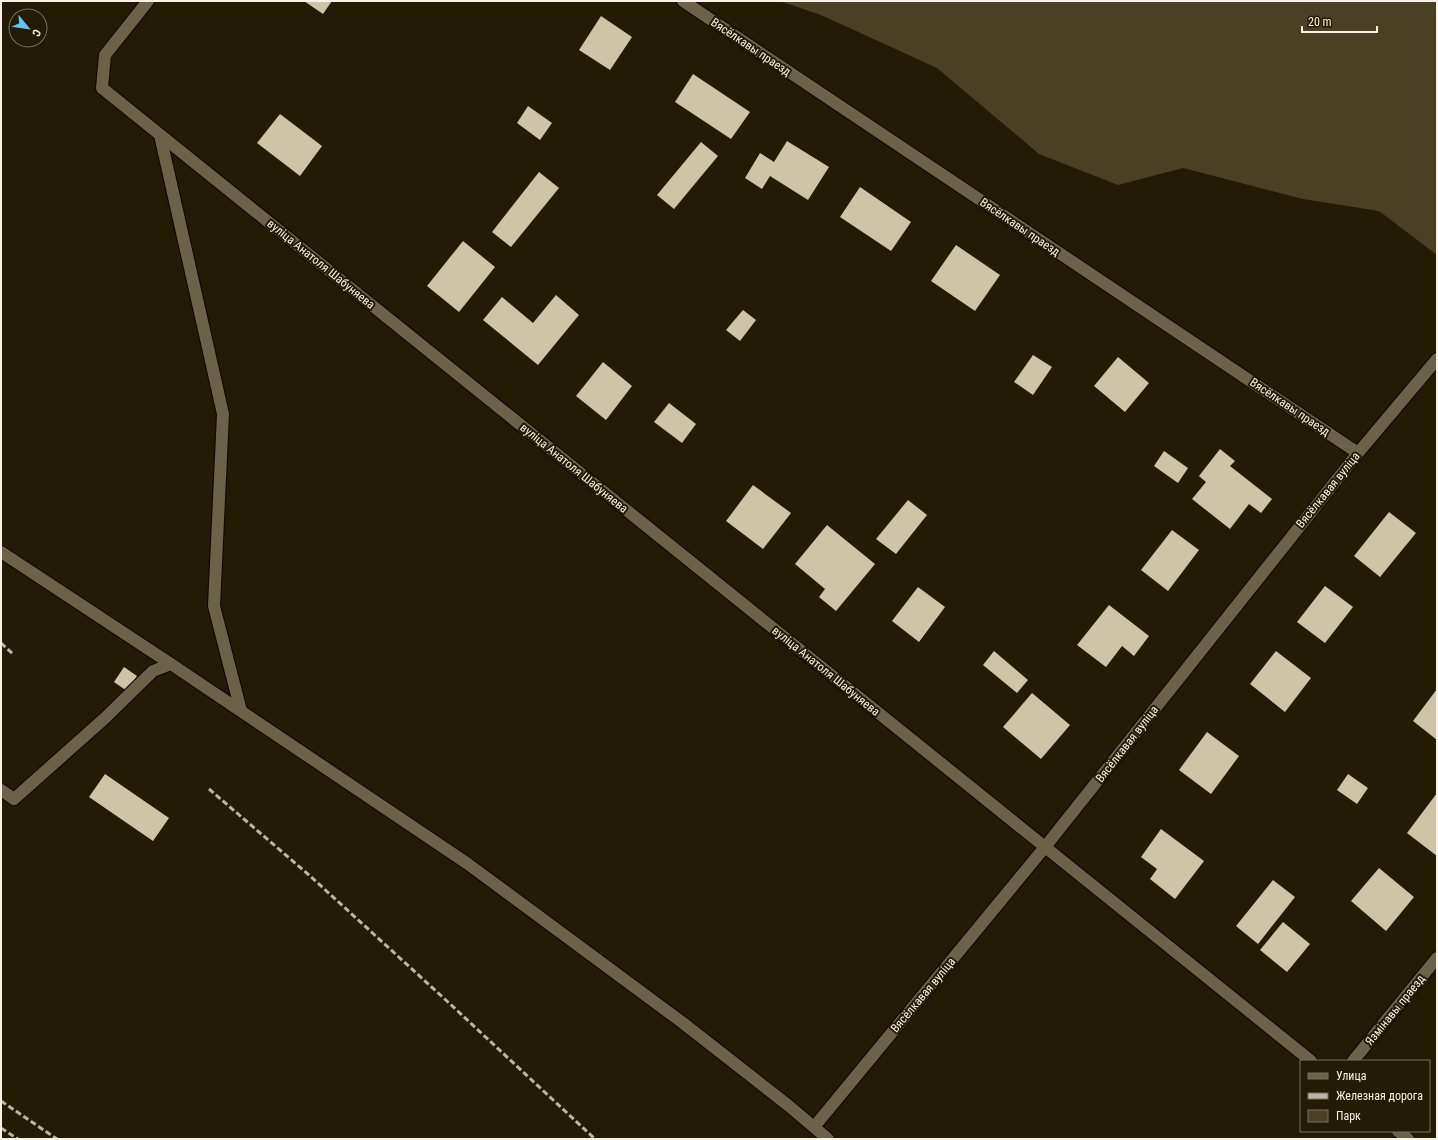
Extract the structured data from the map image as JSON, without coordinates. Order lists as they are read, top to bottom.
{
  "streets": {
    "street": [
      "Вясёлкавы праезд",
      "вуліца Анатоля Шабуняева",
      "Вясёлкавая вуліца",
      "Язмінавы праезд"
    ]
  },
  "crossings": [
    ["Вясёлкавы праезд", "Вясёлкавая вуліца"],
    ["вуліца Анатоля Шабуняева", "Вясёлкавая вуліца"]
  ],
  "legend": ["Улица", "Железная дорога", "Парк"],
  "scale_bar": "20 m",
  "north": "bottom right"
}
